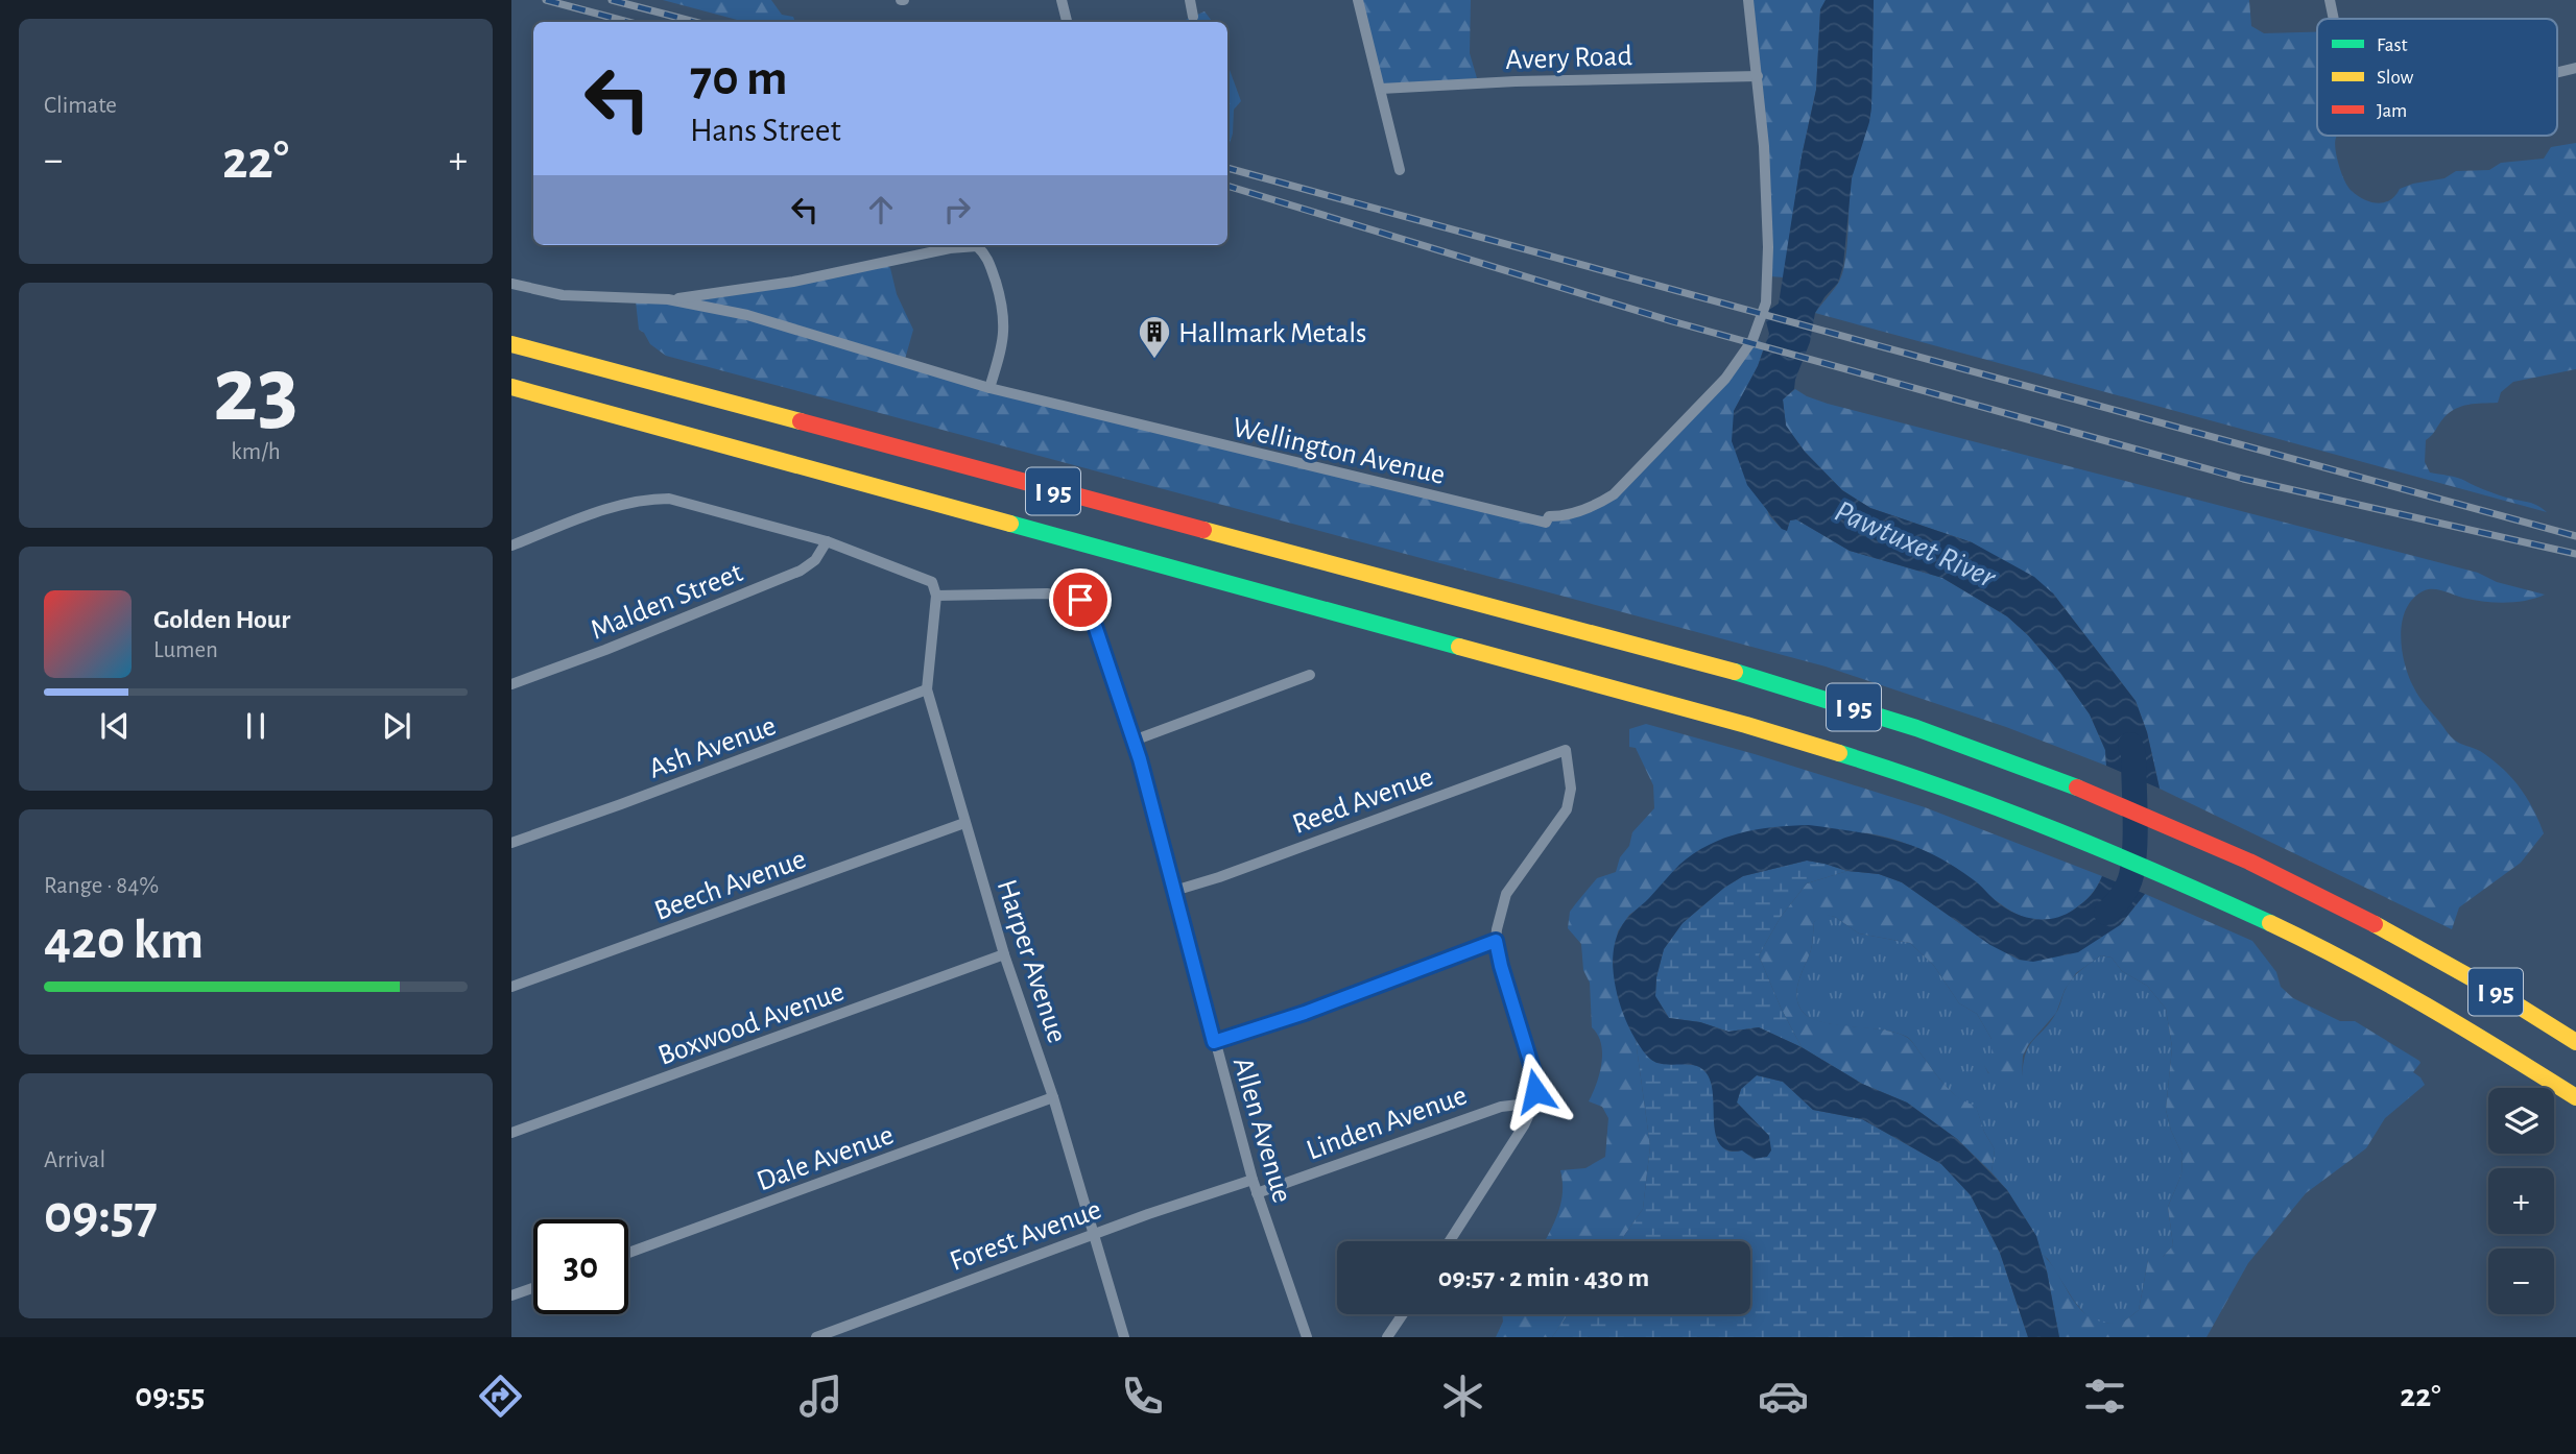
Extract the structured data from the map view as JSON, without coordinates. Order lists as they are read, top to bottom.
{
  "streets": {
    "highway": ["I 95"],
    "street": [
      "Avery Road",
      "Wellington Avenue",
      "Malden Street",
      "Ash Avenue",
      "Reed Avenue",
      "Beech Avenue",
      "Harper Avenue",
      "Boxwood Avenue",
      "Linden Avenue",
      "Allen Avenue",
      "Dale Avenue",
      "Forest Avenue"
    ]
  },
  "crossings": [
    ["Avery Road", "Wellington Avenue"],
    ["Ash Avenue", "Harper Avenue"],
    ["Reed Avenue", "Allen Avenue"],
    ["Beech Avenue", "Harper Avenue"],
    ["Harper Avenue", "Boxwood Avenue"],
    ["Harper Avenue", "Allen Avenue"],
    ["Harper Avenue", "Dale Avenue"],
    ["Harper Avenue", "Forest Avenue"],
    ["Linden Avenue", "Allen Avenue"],
    ["Allen Avenue", "Forest Avenue"]
  ],
  "water": ["Pawtuxet River"],
  "places": {
    "building": ["Hallmark Metals"]
  },
  "legend": ["Fast", "Slow", "Jam"],
  "page": {
    "tile": [
      "Climate",
      ["23", "km/h"],
      ["Range · 84%", "420 km"],
      ["Arrival", "09:57"]
    ],
    "turn": ["70 m", "Hans Street"],
    "heat": ["−", "22°", "+"],
    "song": ["Golden Hour", "Lumen"],
    "map_buttons": ["+", "−"],
    "limit": "30",
    "trip": "09:57 · 2 min · 430 m",
    "tabs": ["09:55", "22°"]
  }
}
